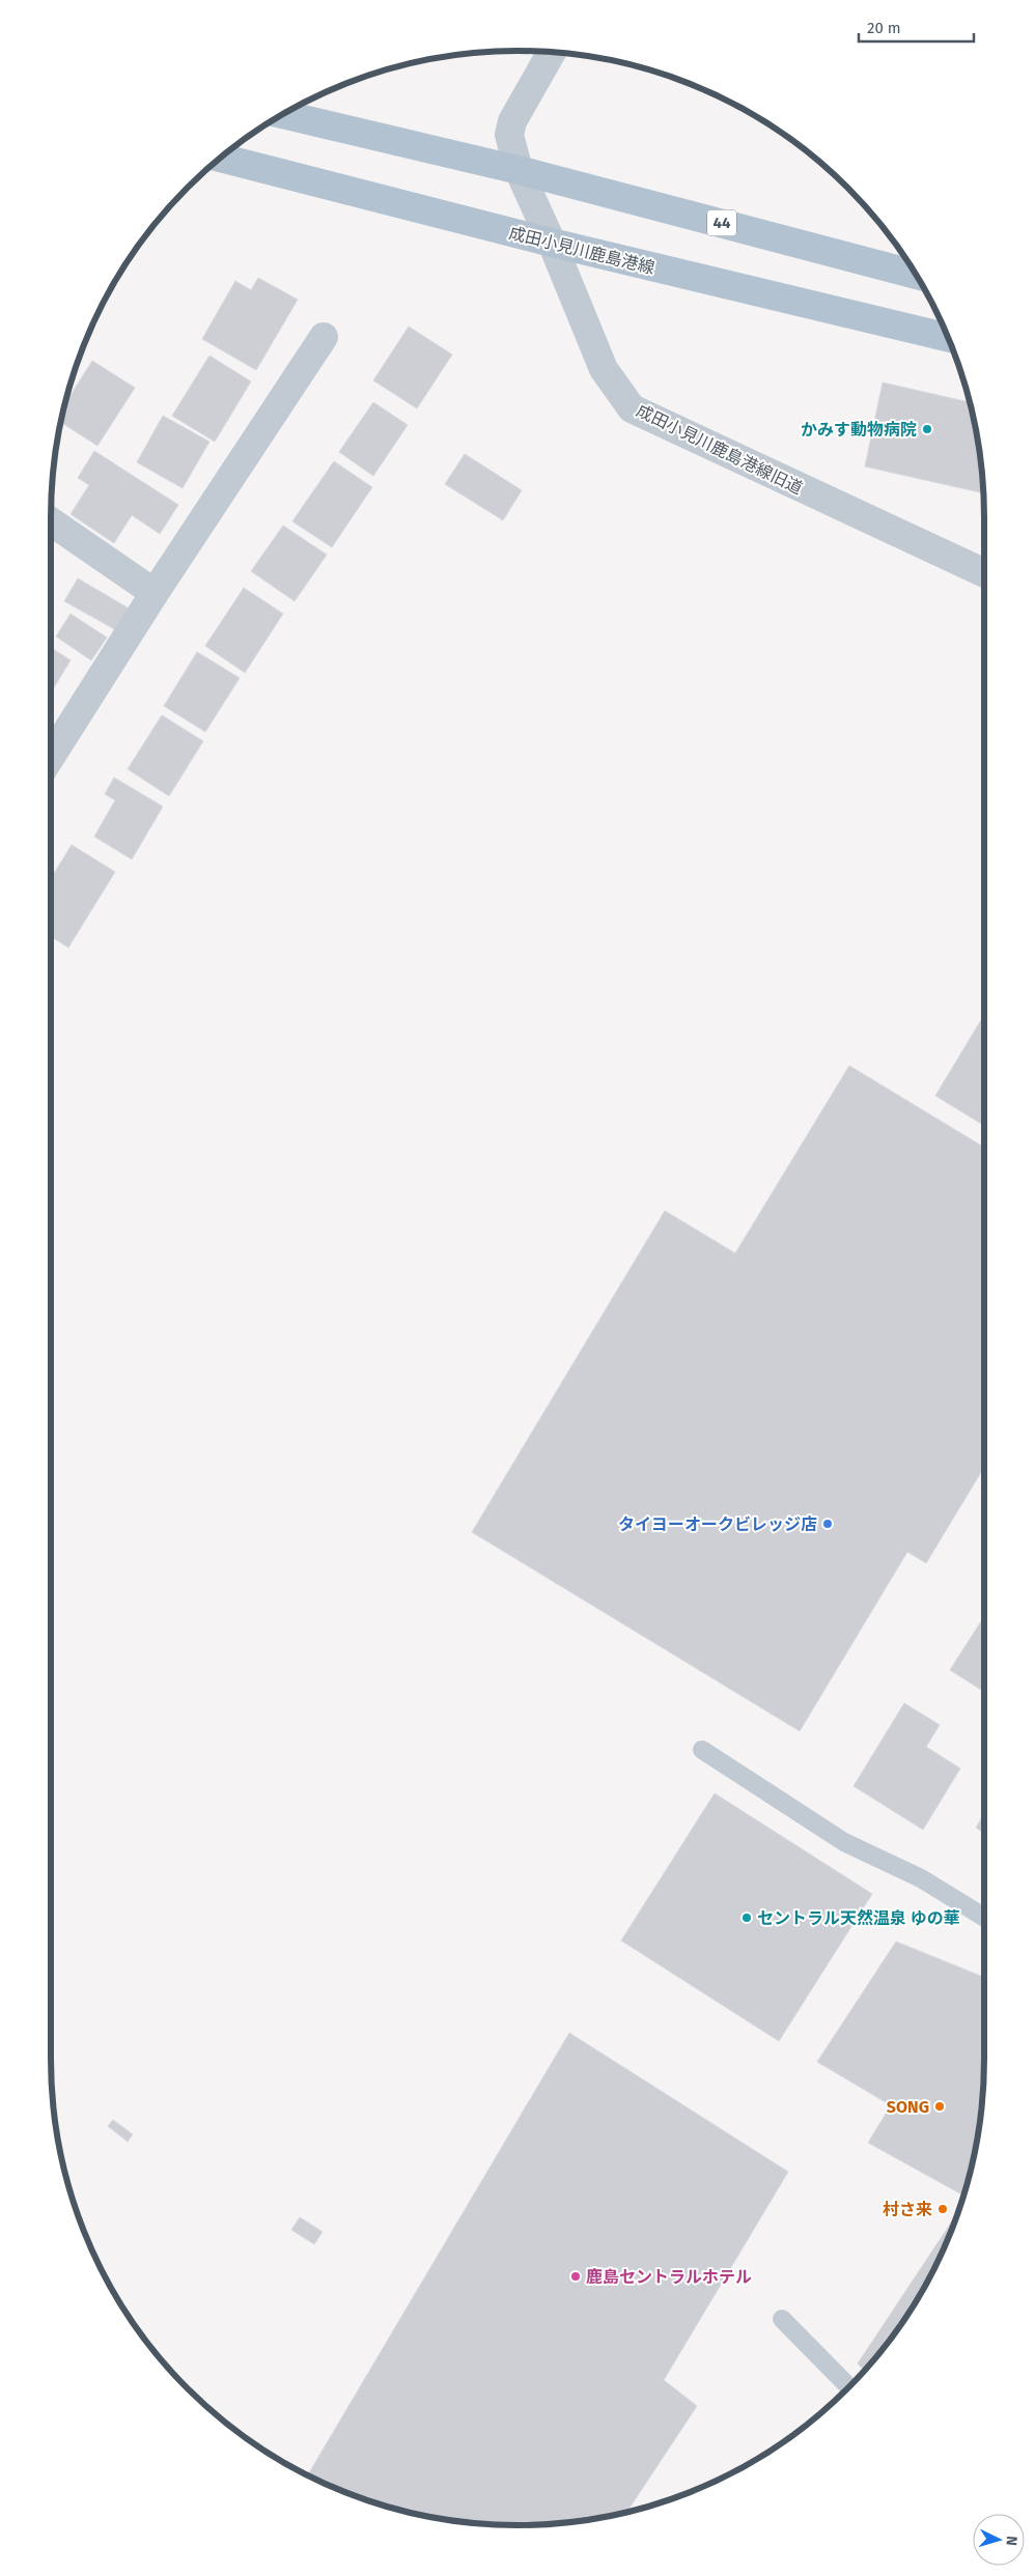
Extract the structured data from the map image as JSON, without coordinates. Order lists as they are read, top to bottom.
{
  "streets": {
    "main road": ["44", "成田小見川鹿島港線"],
    "street": ["成田小見川鹿島港線旧道"]
  },
  "crossings": [
    ["44", "成田小見川鹿島港線旧道"],
    ["成田小見川鹿島港線", "成田小見川鹿島港線旧道"]
  ],
  "places": [
    "かみす動物病院",
    "タイヨーオークビレッジ店",
    "セントラル天然温泉 ゆの華",
    "SONG",
    "村さ来",
    "鹿島セントラルホテル"
  ],
  "scale_bar": "20 m",
  "north": "right"
}
